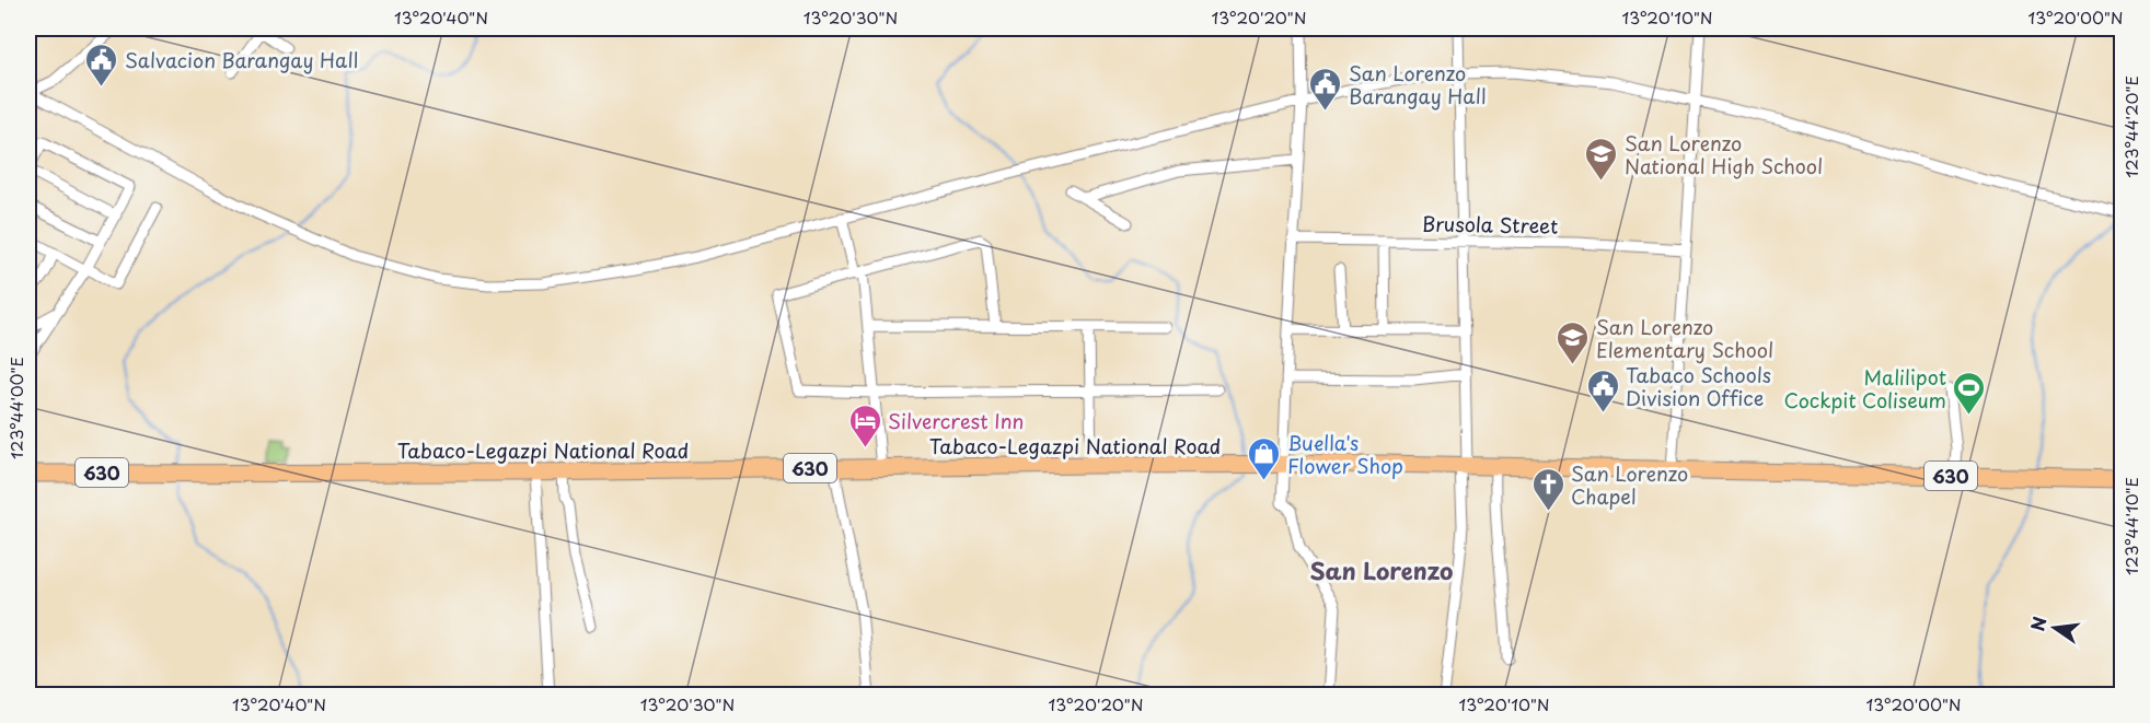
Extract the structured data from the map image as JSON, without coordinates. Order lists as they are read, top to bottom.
{
  "streets": {
    "main road": ["Tabaco-Legazpi National Road", "630"],
    "street": ["Brusola Street"]
  },
  "districts": ["San Lorenzo"],
  "places": {
    "public building": ["Salvacion Barangay Hall", "San Lorenzo Barangay Hall", "Tabaco Schools Division Office"],
    "school or university": ["San Lorenzo National High School", "San Lorenzo Elementary School"],
    "sports": ["Malilipot Cockpit Coliseum"],
    "hotel": ["Silvercrest Inn"],
    "shop": ["Buella's Flower Shop"],
    "church": ["San Lorenzo Chapel"]
  },
  "north": "left",
  "coordinates": [
    "13°20'40\"N",
    "13°20'30\"N",
    "13°20'20\"N",
    "13°20'10\"N",
    "13°20'00\"N",
    "123°44'20\"E",
    "123°44'00\"E",
    "123°44'10\"E"
  ]
}
